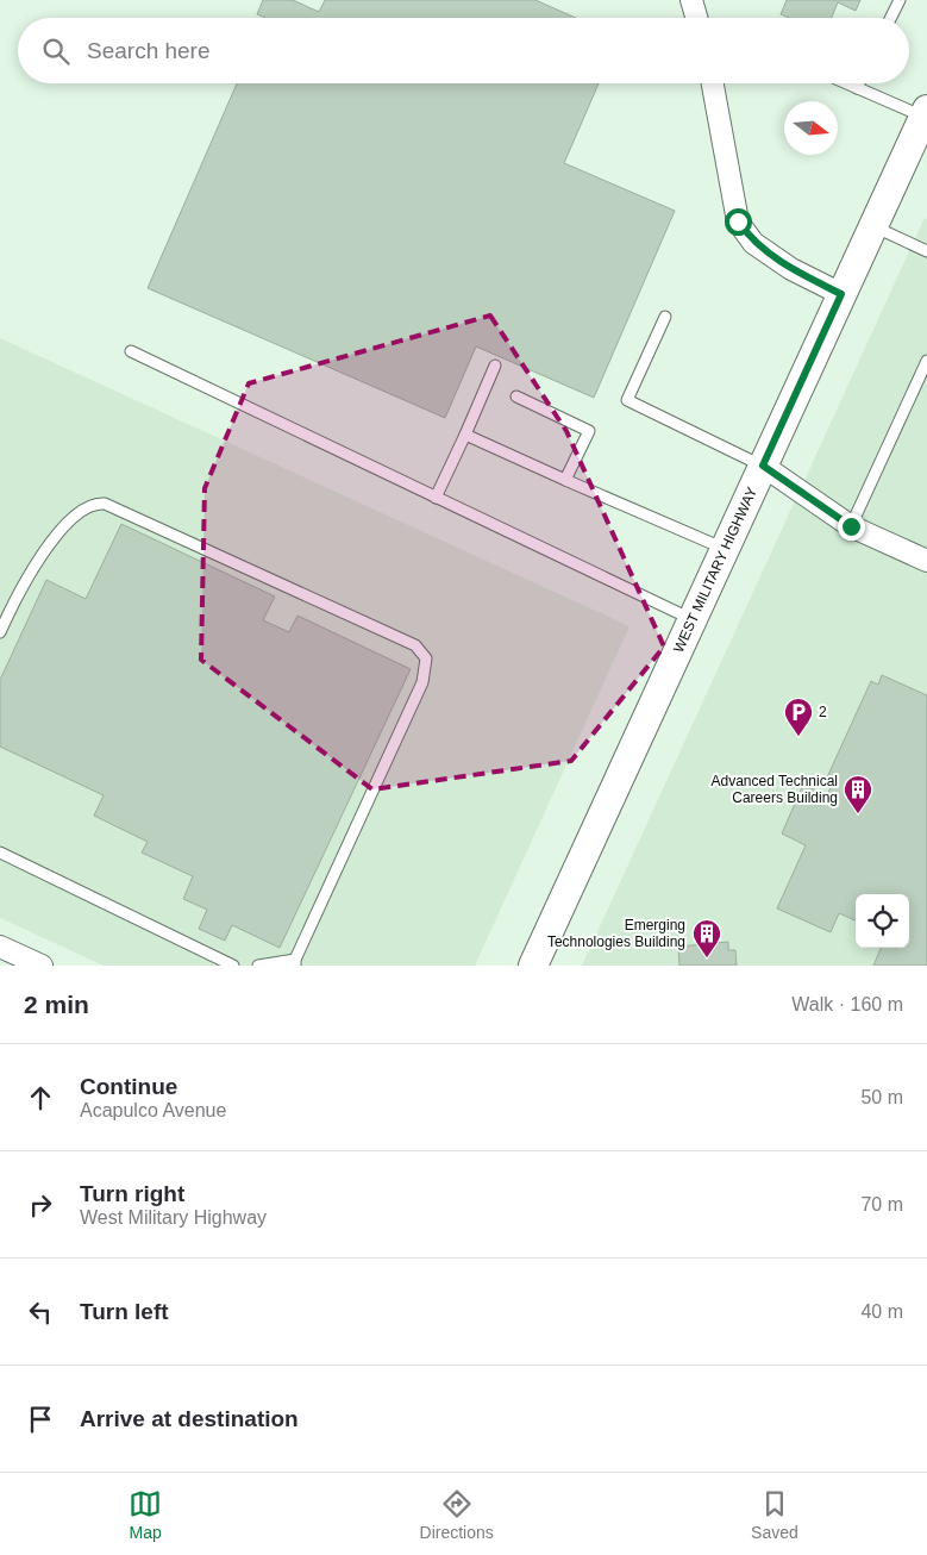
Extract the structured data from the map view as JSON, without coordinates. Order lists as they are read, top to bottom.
{
  "streets": {
    "main road": ["WEST MILITARY HIGHWAY"]
  },
  "places": {
    "parking": ["2"],
    "building": ["Advanced Technical Careers Building", "Emerging Technologies Building"]
  },
  "north": "right",
  "page": {
    "search": "Search here",
    "heading": ["2 min", "Walk · 160 m"],
    "list": [
      ["Continue", "Acapulco Avenue", "50 m"],
      ["Turn right", "West Military Highway", "70 m"],
      ["Turn left", "40 m"],
      "Arrive at destination"
    ],
    "nav": ["Map", "Directions", "Saved"]
  }
}
